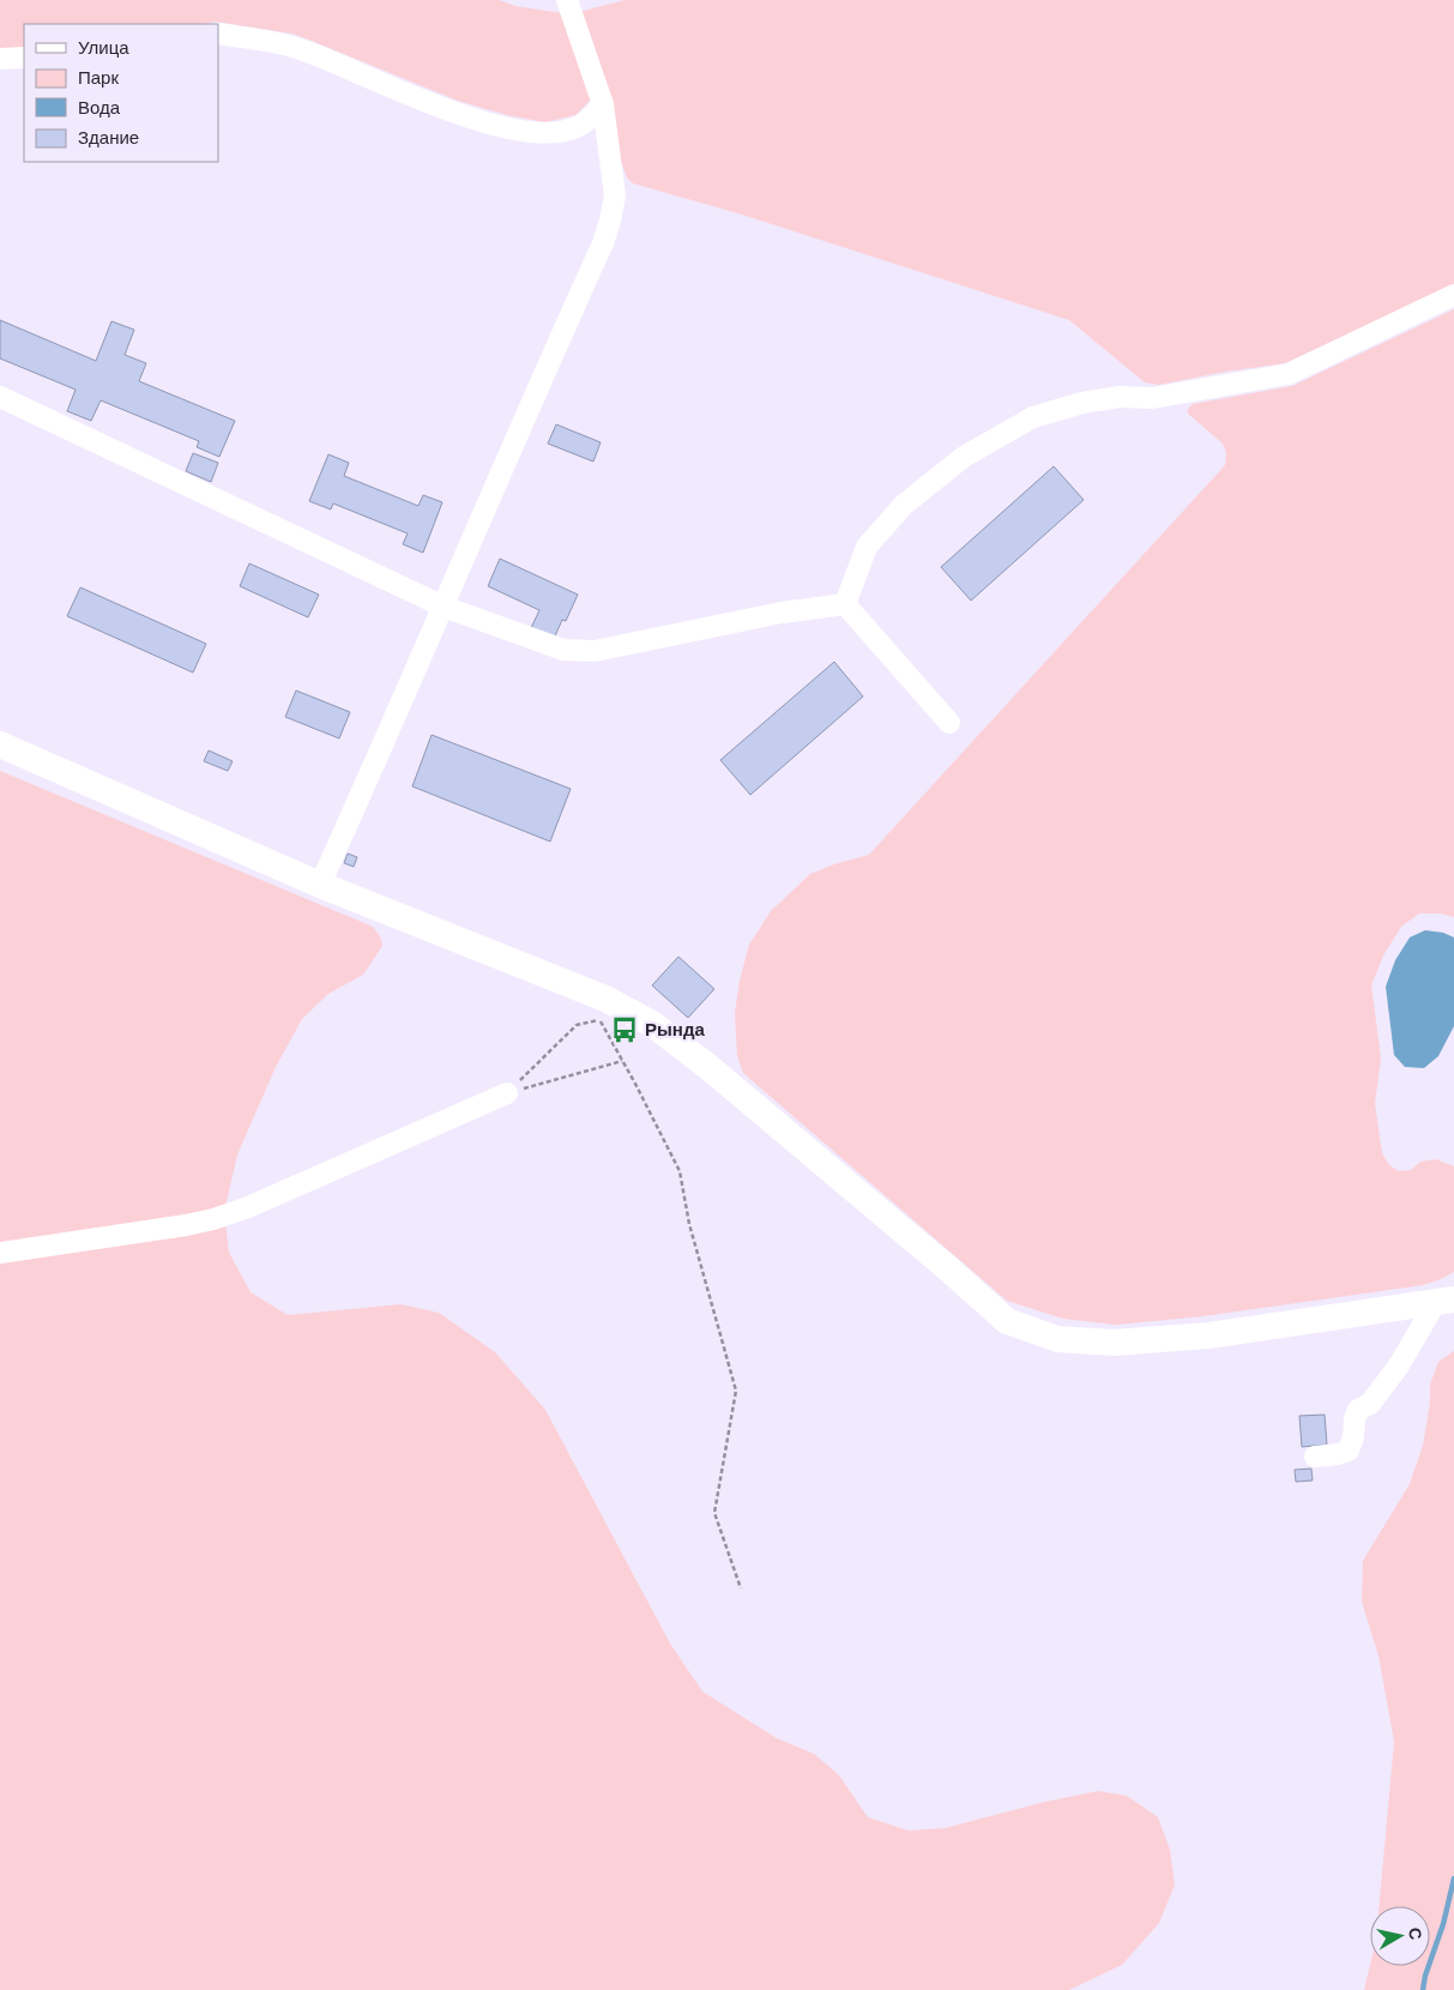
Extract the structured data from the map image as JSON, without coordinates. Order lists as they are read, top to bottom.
{
  "places": {
    "bus stop": ["Рында"]
  },
  "legend": [
    "Улица",
    "Парк",
    "Вода",
    "Здание"
  ],
  "north": "right"
}
